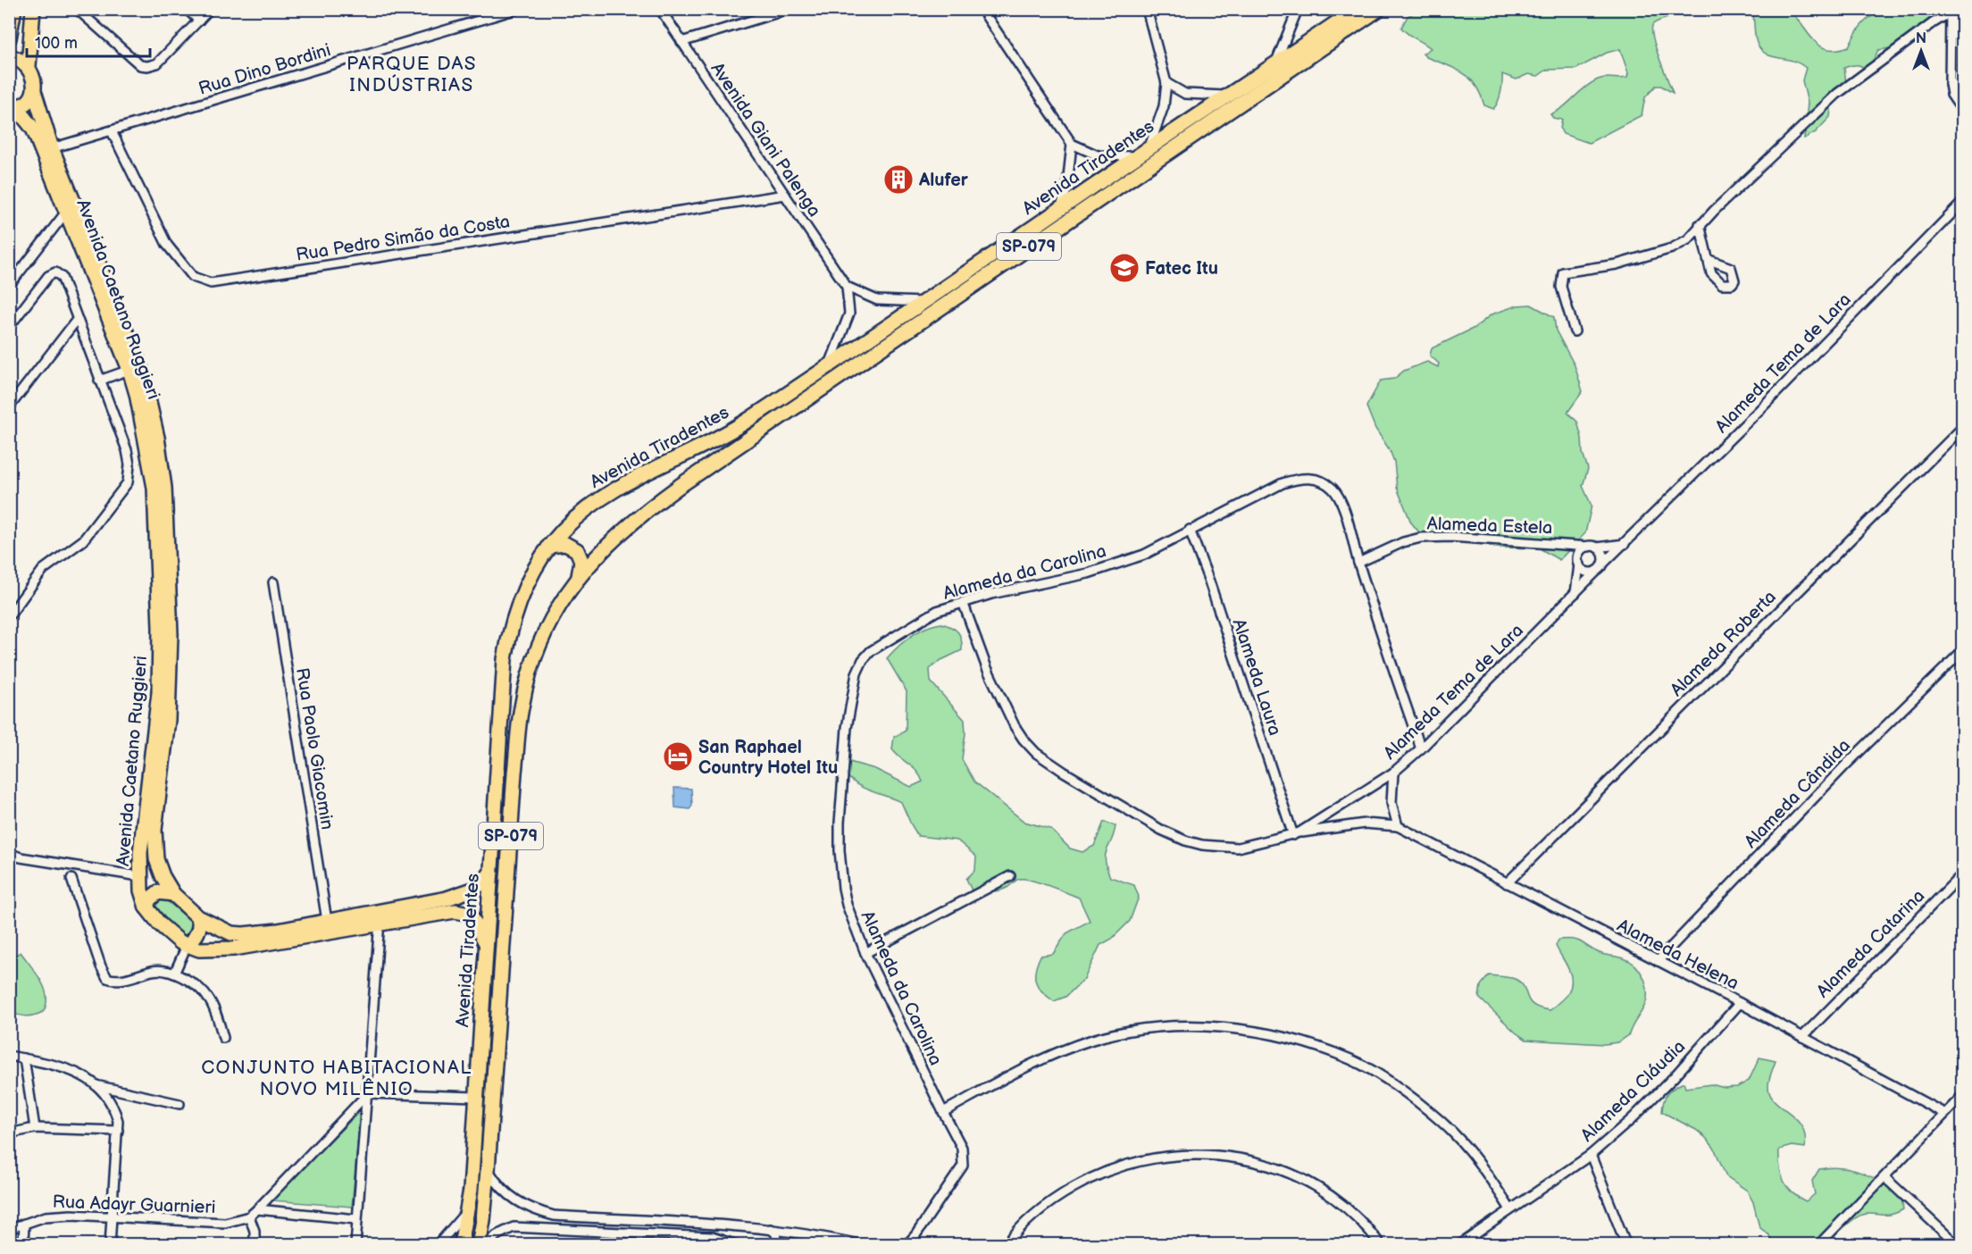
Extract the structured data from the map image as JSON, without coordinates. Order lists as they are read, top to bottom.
{
  "streets": {
    "main road": ["Avenida Tiradentes", "SP-079", "Avenida Caetano Ruggieri"],
    "street": [
      "Rua Dino Bordini",
      "Avenida Giani Palenga",
      "Rua Pedro Simão da Costa",
      "Alameda Tema de Lara",
      "Alameda Estela",
      "Alameda da Carolina",
      "Alameda Roberta",
      "Alameda Laura",
      "Rua Paolo Giacomin",
      "Alameda Cândida",
      "Alameda Catarina",
      "Alameda Helena",
      "Alameda Cláudia",
      "Rua Adayr Guarnieri"
    ]
  },
  "crossings": [
    ["Rua Dino Bordini", "Rua Pedro Simão da Costa"],
    ["Rua Dino Bordini", "Avenida Caetano Ruggieri"],
    ["Avenida Giani Palenga", "Rua Pedro Simão da Costa"],
    ["Avenida Tiradentes", "Avenida Caetano Ruggieri"],
    ["Avenida Caetano Ruggieri", "Rua Paolo Giacomin"],
    ["Alameda Tema de Lara", "Alameda Estela"],
    ["Alameda Tema de Lara", "Alameda da Carolina"],
    ["Alameda Tema de Lara", "Alameda Laura"],
    ["Alameda Tema de Lara", "Alameda Helena"],
    ["Alameda Estela", "Alameda da Carolina"],
    ["Alameda da Carolina", "Alameda Laura"],
    ["Alameda Roberta", "Alameda Helena"],
    ["Alameda Laura", "Alameda Helena"],
    ["Alameda Cândida", "Alameda Helena"],
    ["Alameda Catarina", "Alameda Helena"],
    ["Alameda Helena", "Alameda Cláudia"]
  ],
  "districts": ["PARQUE DAS INDÚSTRIAS", "CONJUNTO HABITACIONAL NOVO MILÊNIO"],
  "places": {
    "building": ["Alufer"],
    "school or university": ["Fatec Itu"],
    "hotel": ["San Raphael Country Hotel Itu"]
  },
  "scale_bar": "100 m",
  "north": "top"
}
